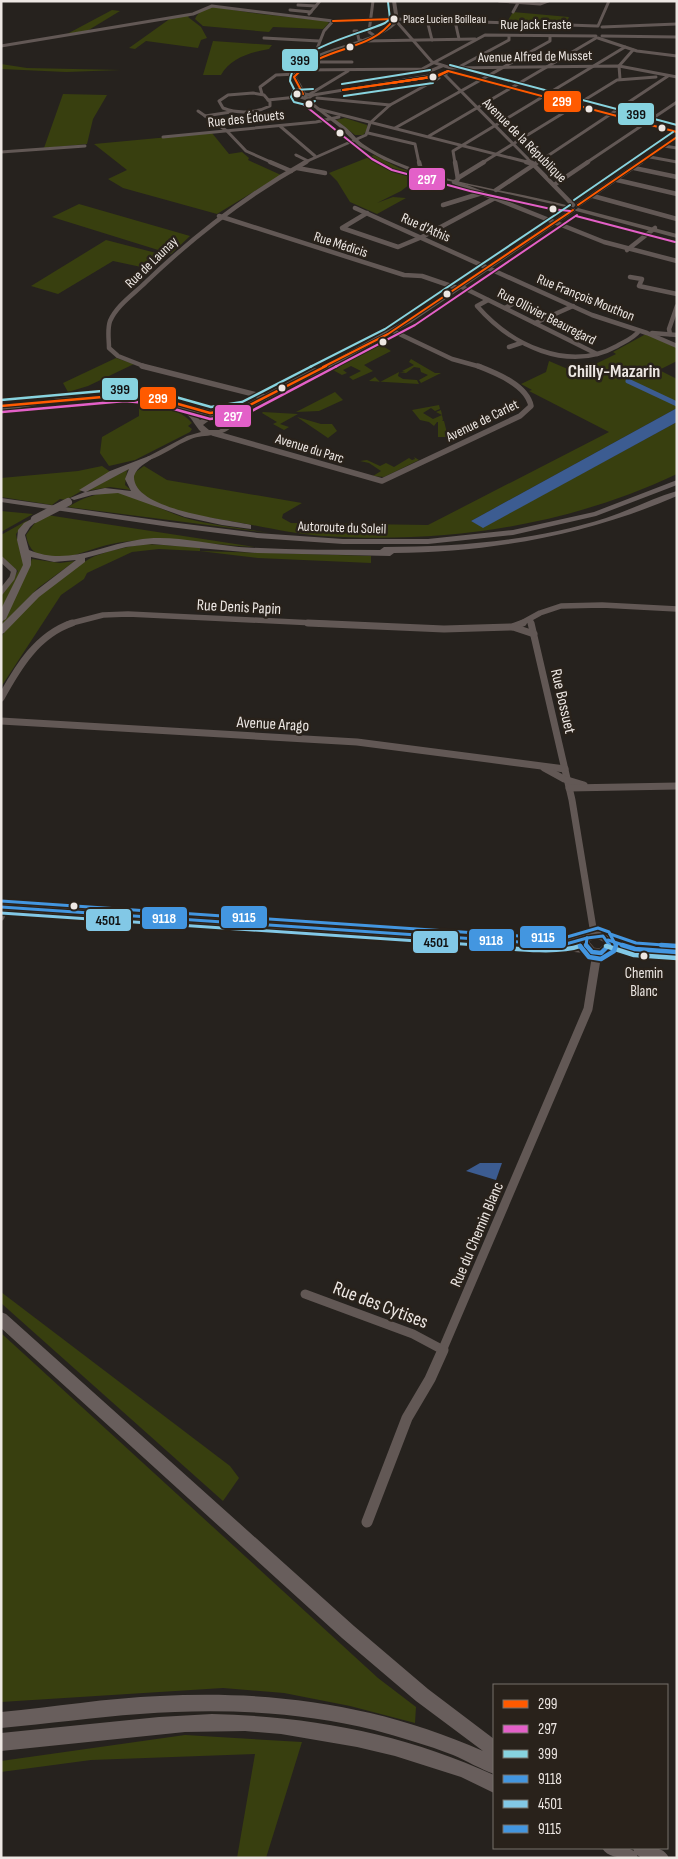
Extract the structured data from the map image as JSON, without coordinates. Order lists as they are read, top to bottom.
{
  "streets": {
    "highway": ["Autoroute du Soleil"],
    "street": [
      "Rue Jack Eraste",
      "Avenue Alfred de Musset",
      "Rue des Édouets",
      "Avenue de la République",
      "Rue d'Athis",
      "Rue Médicis",
      "Rue de Launay",
      "Rue François Mouthon",
      "Rue Ollivier Beauregard",
      "Avenue de Carlet",
      "Avenue du Parc",
      "Rue Denis Papin",
      "Rue Bossuet",
      "Avenue Arago",
      "Rue du Chemin Blanc",
      "Rue des Cytises"
    ]
  },
  "crossings": [
    ["Avenue Alfred de Musset", "Avenue de la République"],
    ["Rue d'Athis", "Rue François Mouthon"],
    ["Rue Médicis", "Rue de Launay"],
    ["Rue Médicis", "Rue Ollivier Beauregard"],
    ["Avenue de Carlet", "Avenue du Parc"],
    ["Rue Denis Papin", "Rue Bossuet"],
    ["Rue Bossuet", "Avenue Arago"],
    ["Rue Bossuet", "Rue du Chemin Blanc"],
    ["Rue du Chemin Blanc", "Rue des Cytises"]
  ],
  "districts": ["Chilly-Mazarin"],
  "places": ["Place Lucien Boilleau", "Chemin Blanc"],
  "lines": [
    "transit line 399",
    "transit line 299",
    "transit line 297",
    "transit line 9115",
    "transit line 9118",
    "transit line 4501"
  ],
  "legend": [
    "299",
    "297",
    "399",
    "9118",
    "4501",
    "9115"
  ]
}
